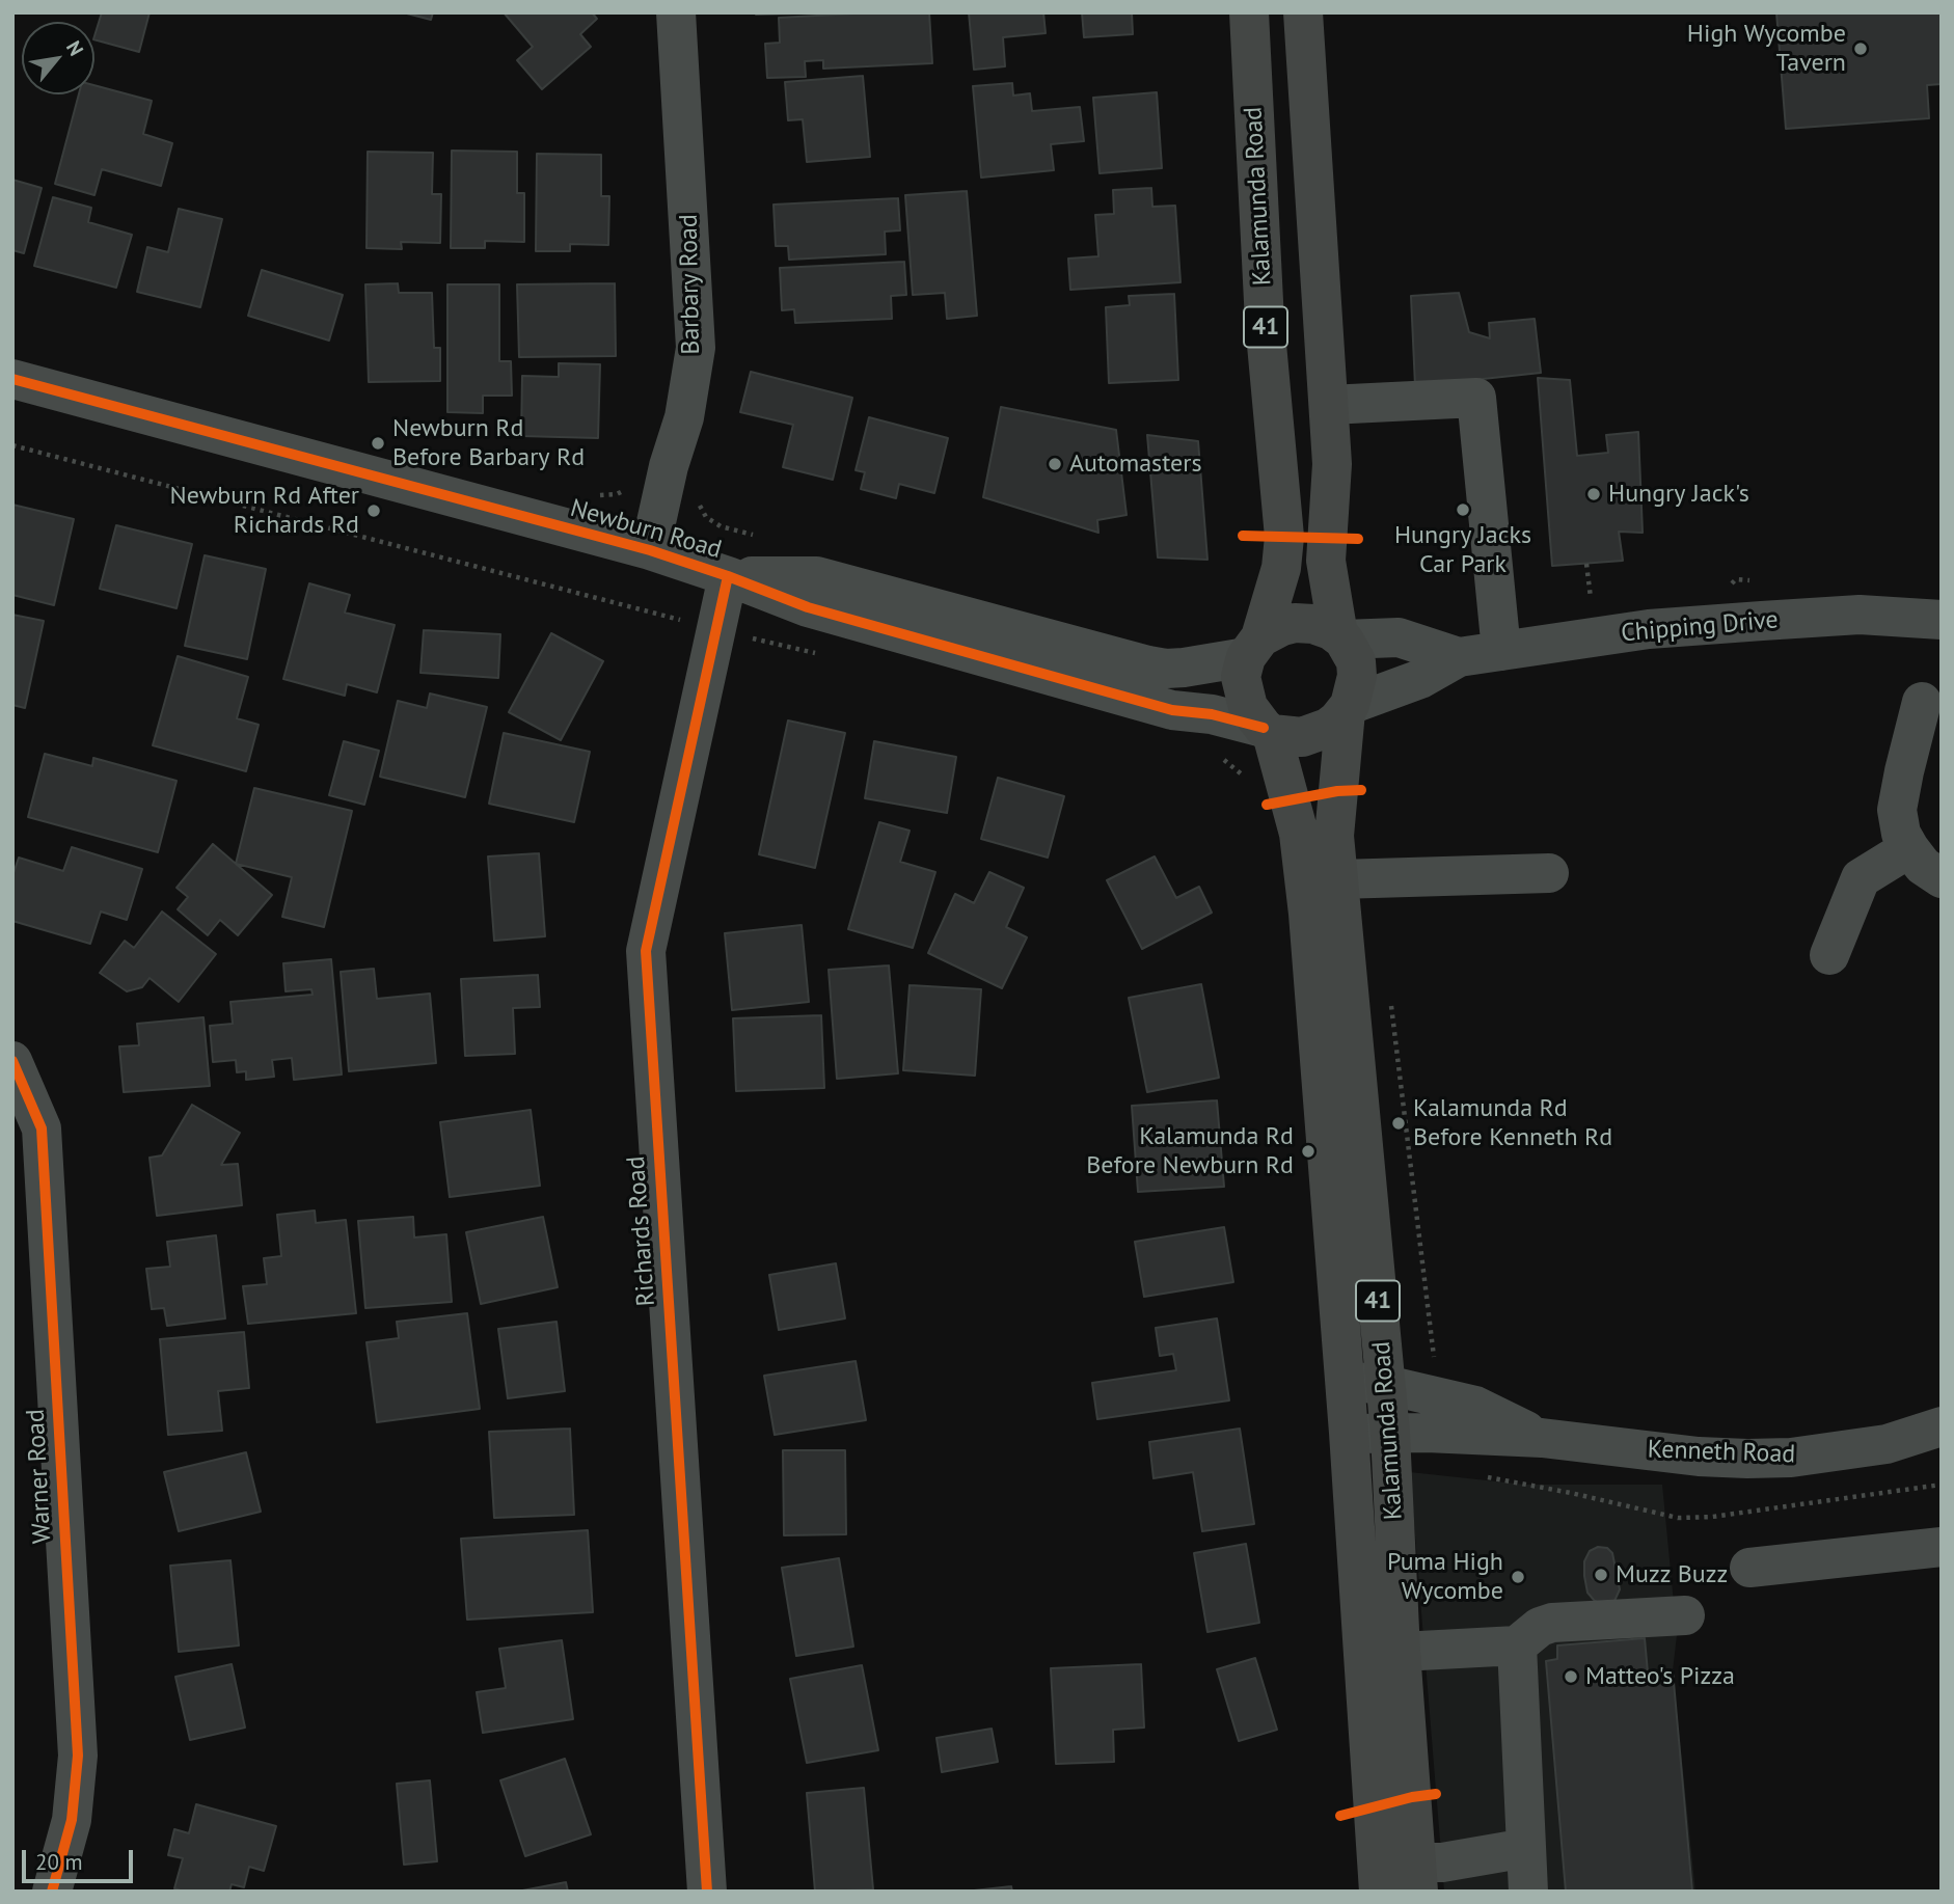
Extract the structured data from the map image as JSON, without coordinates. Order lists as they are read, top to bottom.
{
  "streets": {
    "main road": ["Kalamunda Road", "41"],
    "street": [
      "Barbary Road",
      "Newburn Road",
      "Chipping Drive",
      "Richards Road",
      "Kenneth Road",
      "Warner Road"
    ]
  },
  "crossings": [
    ["Kalamunda Road", "Newburn Road"],
    ["Kalamunda Road", "Chipping Drive"],
    ["Kalamunda Road", "Kenneth Road"],
    ["Barbary Road", "Newburn Road"],
    ["Newburn Road", "Chipping Drive"],
    ["Newburn Road", "Richards Road"]
  ],
  "places": [
    "High Wycombe Tavern",
    "Newburn Rd Before Barbary Rd",
    "Automasters",
    "Hungry Jack's",
    "Hungry Jacks Car Park",
    "Newburn Rd After Richards Rd",
    "Kalamunda Rd Before Kenneth Rd",
    "Kalamunda Rd Before Newburn Rd",
    "Muzz Buzz",
    "Puma High Wycombe",
    "Matteo's Pizza"
  ],
  "scale_bar": "20 m",
  "north": "top right"
}
